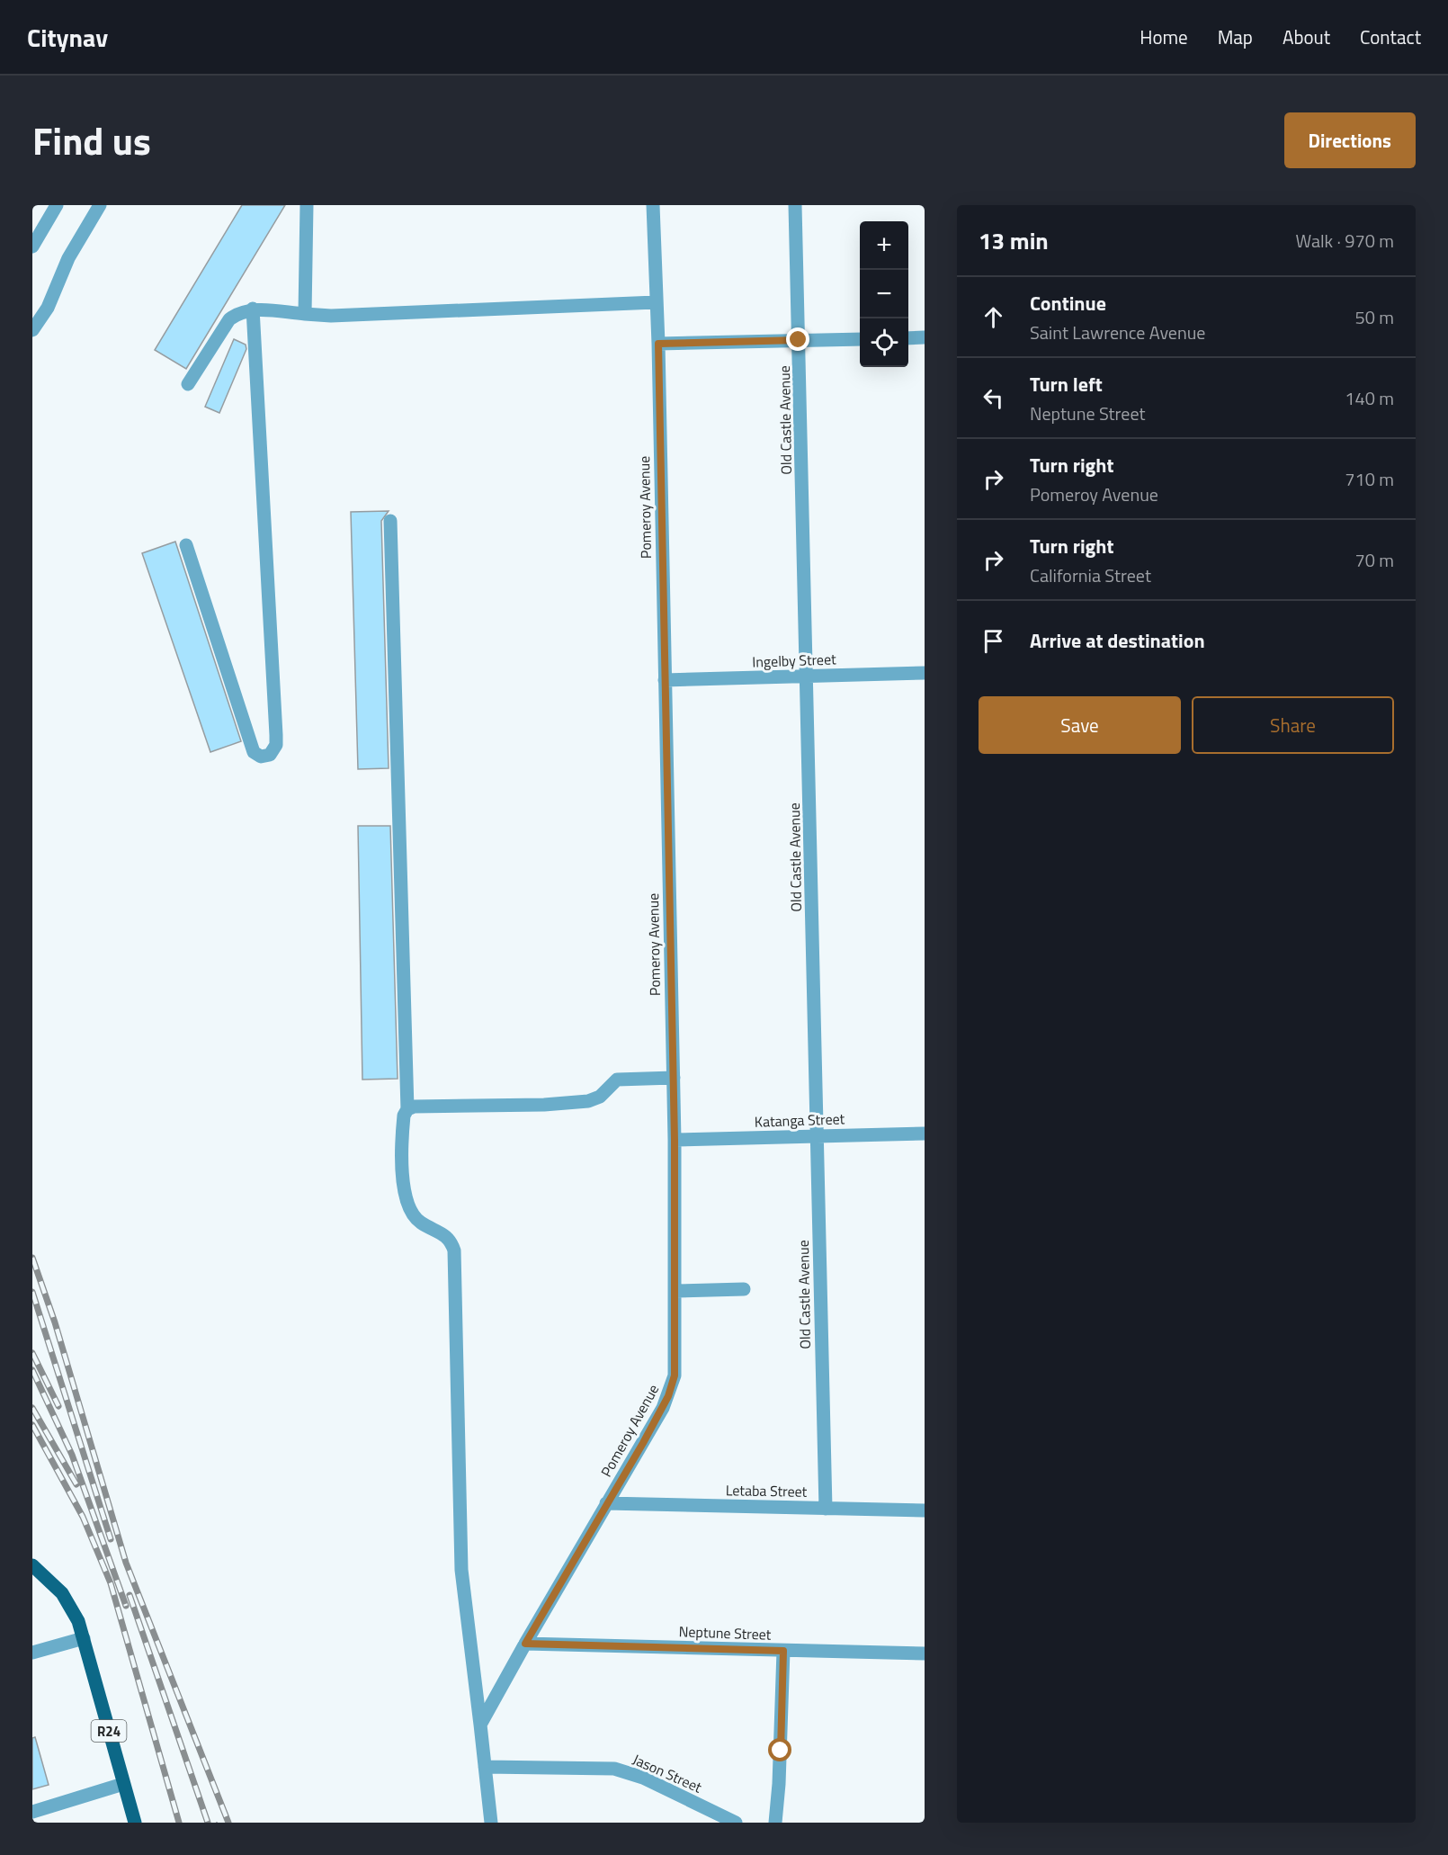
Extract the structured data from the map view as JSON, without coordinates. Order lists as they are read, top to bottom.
{
  "streets": {
    "main road": ["R24"],
    "street": [
      "Old Castle Avenue",
      "Pomeroy Avenue",
      "Ingelby Street",
      "Katanga Street",
      "Letaba Street",
      "Neptune Street",
      "Jason Street"
    ]
  },
  "crossings": [
    ["Old Castle Avenue", "Ingelby Street"],
    ["Old Castle Avenue", "Katanga Street"],
    ["Old Castle Avenue", "Letaba Street"],
    ["Pomeroy Avenue", "Ingelby Street"],
    ["Pomeroy Avenue", "Katanga Street"],
    ["Pomeroy Avenue", "Letaba Street"],
    ["Pomeroy Avenue", "Neptune Street"]
  ],
  "page": {
    "header": "Citynav",
    "nav": [
      "Home",
      "Map",
      "About",
      "Contact"
    ],
    "title": "Find us",
    "buttons": [
      "Directions",
      ["Save", "Share"]
    ],
    "heading": ["13 min", "Walk · 970 m"],
    "map_buttons": ["+", "−"],
    "list": [
      ["Continue", "Saint Lawrence Avenue", "50 m"],
      ["Turn left", "Neptune Street", "140 m"],
      ["Turn right", "Pomeroy Avenue", "710 m"],
      ["Turn right", "California Street", "70 m"],
      "Arrive at destination"
    ]
  }
}
